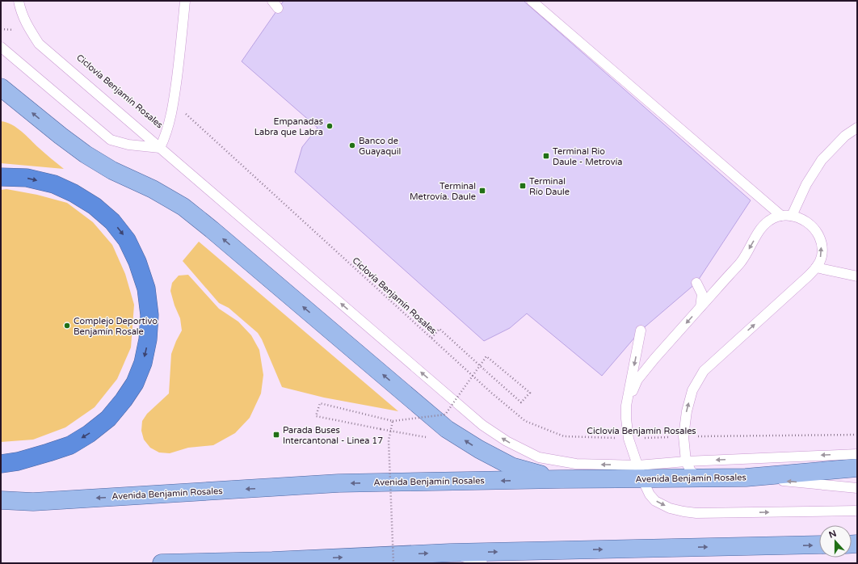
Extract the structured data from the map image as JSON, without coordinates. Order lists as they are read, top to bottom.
{
  "streets": {
    "main road": ["Avenida Benjamín Rosales"],
    "path": ["Ciclovía Benjamín Rosales"]
  },
  "places": {
    "other": ["Empanadas Labra que Labra", "Banco de Guayaquil", "Complejo Deportivo Benjamín Rosale"],
    "transit": [
      "Terminal Rio Daule - Metrovía",
      "Terminal Río Daule",
      "Terminal Metrovía. Daule",
      "Parada Buses Intercantonal - Linea 17"
    ]
  },
  "north": "top"
}
